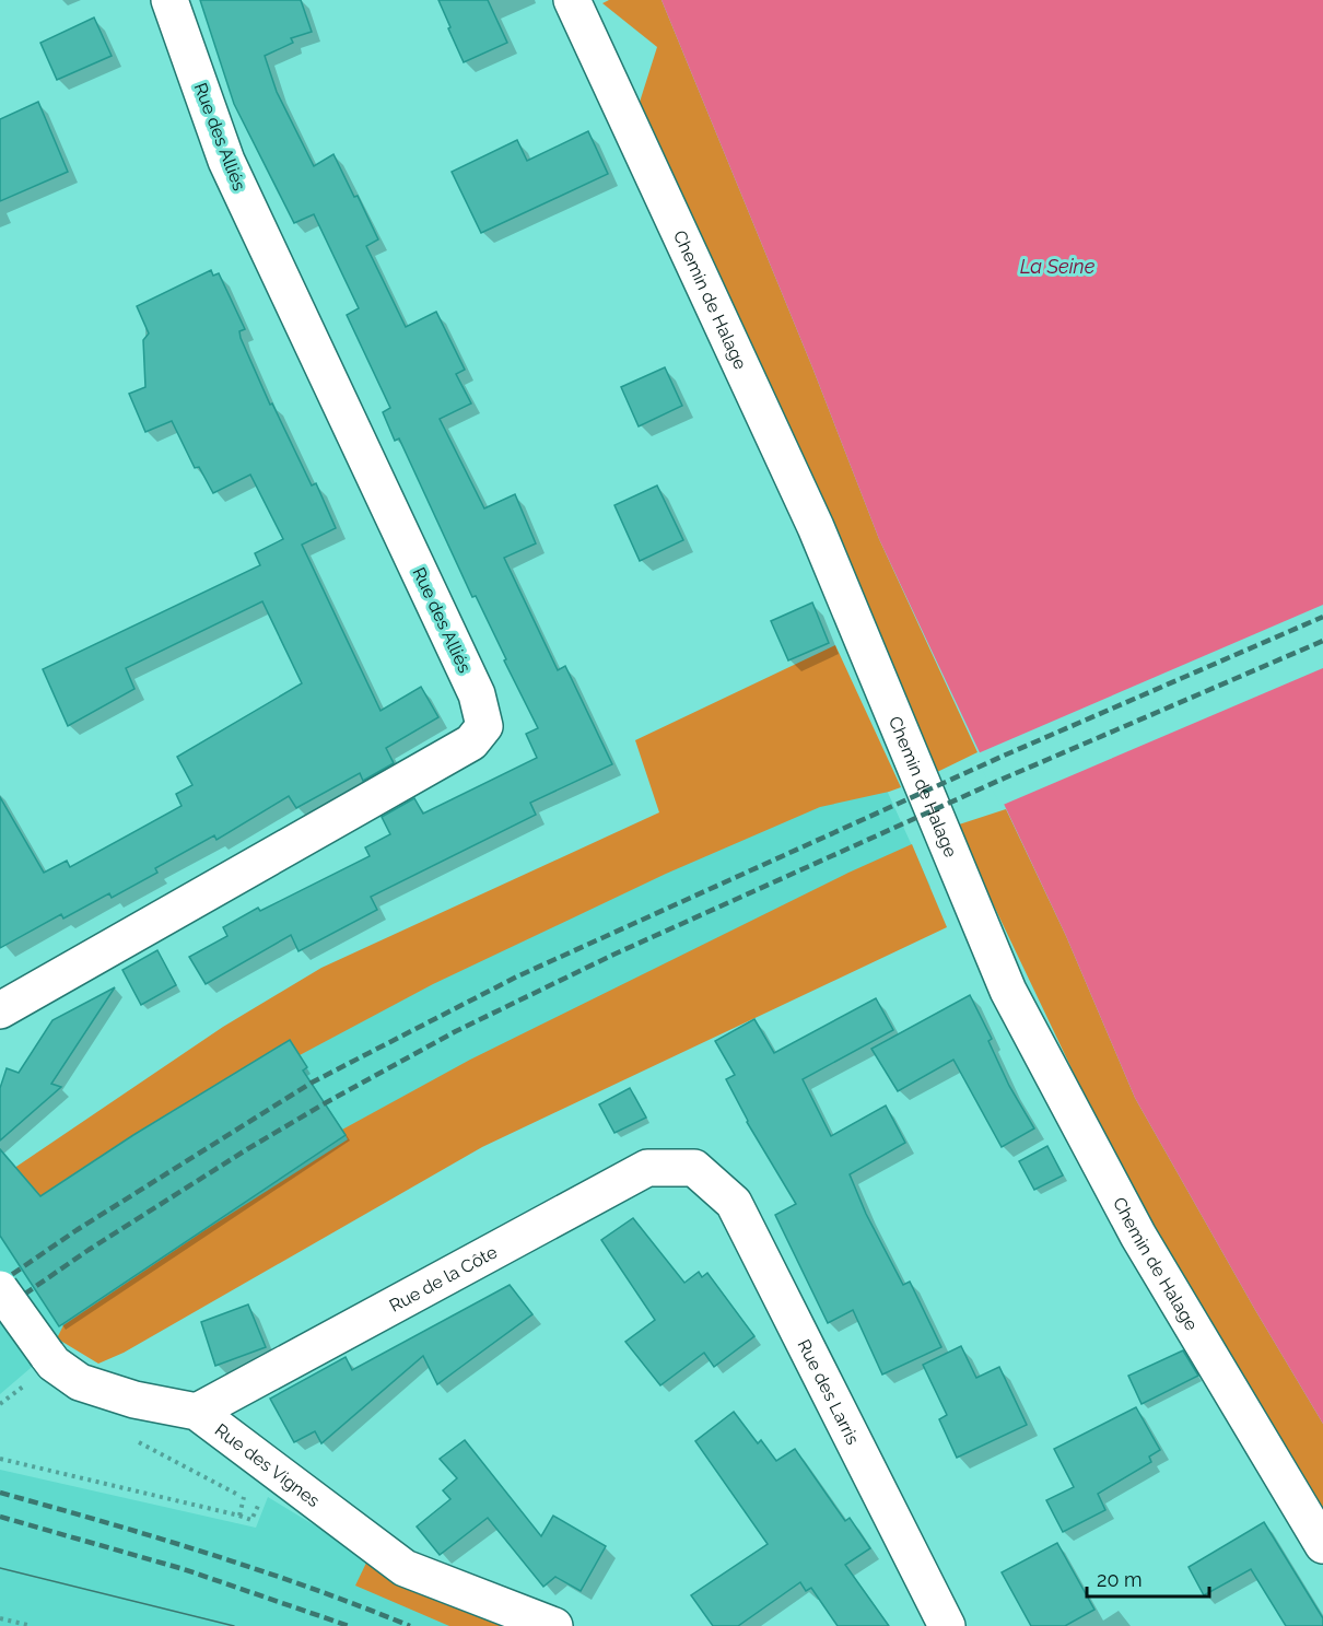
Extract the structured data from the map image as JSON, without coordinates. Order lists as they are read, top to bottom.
{
  "streets": {
    "street": [
      "Rue des Alliés",
      "Chemin de Halage",
      "Rue de la Côte",
      "Rue des Larris",
      "Rue des Vignes"
    ]
  },
  "crossings": [
    ["Rue de la Côte", "Rue des Larris"],
    ["Rue de la Côte", "Rue des Vignes"]
  ],
  "water": ["La Seine"],
  "scale_bar": "20 m"
}
